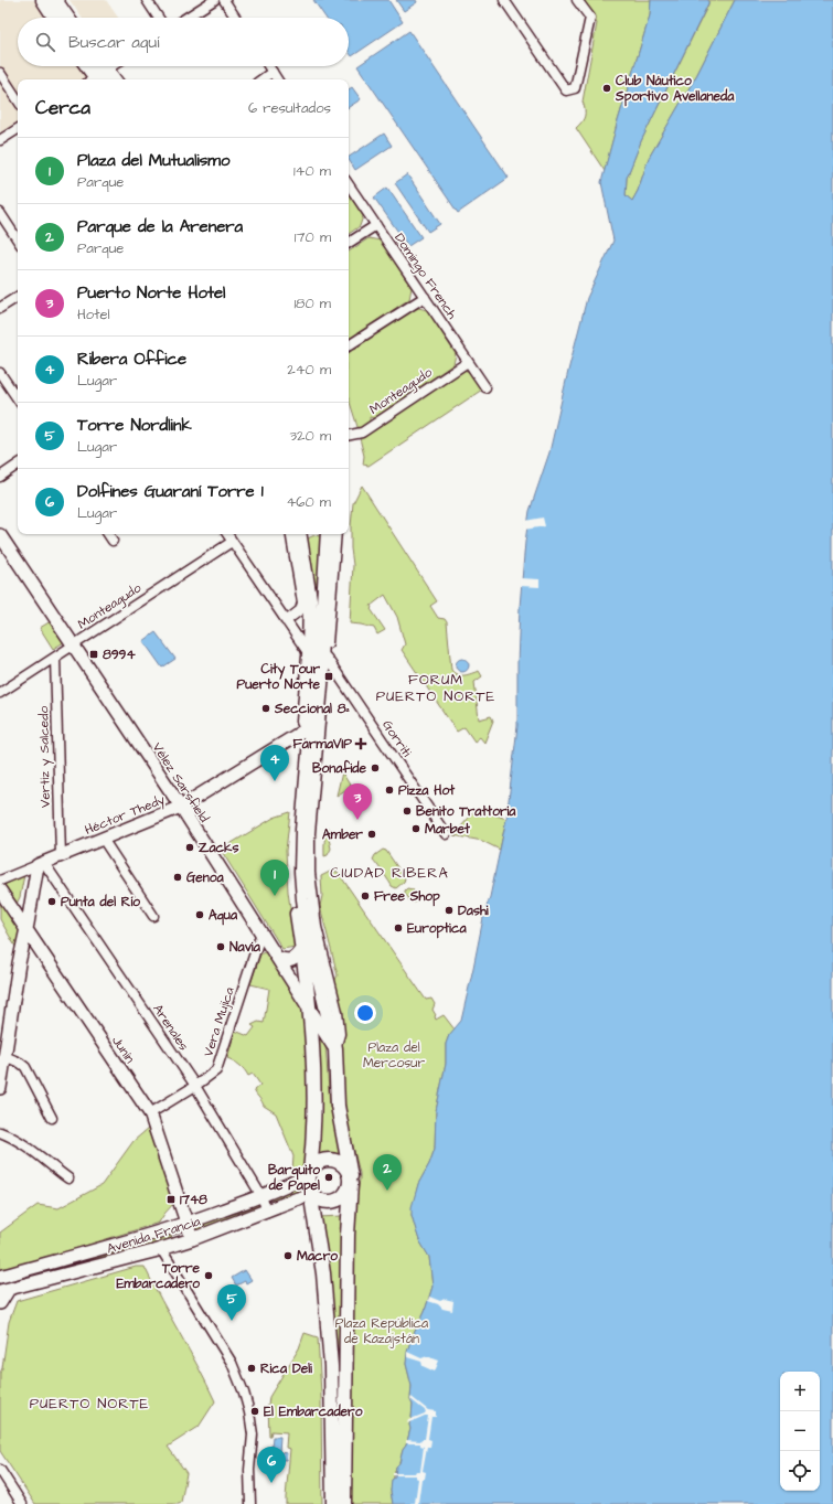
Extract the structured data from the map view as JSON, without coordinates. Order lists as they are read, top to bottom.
{
  "streets": {
    "main road": [
      "Vélez Sarsfield",
      "Héctor Thedy",
      "Junín",
      "Avenida Francia"
    ],
    "street": [
      "Domingo French",
      "Monteagudo",
      "Gorriti",
      "Vertiz y Salcedo",
      "Vera Mujíca",
      "Arenales"
    ]
  },
  "crossings": [
    ["Domingo French", "Monteagudo"],
    ["Monteagudo", "Vertiz y Salcedo"],
    ["Monteagudo", "Vélez Sarsfield"],
    ["Vertiz y Salcedo", "Héctor Thedy"],
    ["Vélez Sarsfield", "Héctor Thedy"],
    ["Vélez Sarsfield", "Vera Mujíca"],
    ["Héctor Thedy", "Arenales"],
    ["Vera Mujíca", "Arenales"],
    ["Vera Mujíca", "Junín"],
    ["Arenales", "Avenida Francia"],
    ["Junín", "Avenida Francia"]
  ],
  "districts": ["FORUM PUERTO NORTE", "CIUDAD RIBERA", "PUERTO NORTE"],
  "parks": ["Plaza del Mercosur", "Plaza República de Kazajstán"],
  "places": {
    "other": [
      "Club Náutico Sportivo Avellaneda",
      "Seccional 8ª",
      "Bonafide",
      "Pizza Hot",
      "Benito Trattoria",
      "Marbet",
      "Amber",
      "Zacks",
      "Genoa",
      "Free Shop",
      "Punta del Río",
      "Dashi",
      "Aqua",
      "Europtica",
      "Navia",
      "Barquito de Papel",
      "Macro",
      "Torre Embarcadero",
      "Rica Deli",
      "El Embarcadero"
    ],
    "transit": ["8994", "City Tour Puerto Norte", "1748"],
    "health": ["FarmaVIP"]
  },
  "page": {
    "search": "Buscar aquí",
    "heading": ["Cerca", "6 resultados"],
    "list": [
      {
        "mark": "1",
        "name": "Plaza del Mutualismo",
        "note": "Parque",
        "value": "140 m"
      },
      {
        "mark": "2",
        "name": "Parque de la Arenera",
        "note": "Parque",
        "value": "170 m"
      },
      {
        "mark": "3",
        "name": "Puerto Norte Hotel",
        "note": "Hotel",
        "value": "180 m"
      },
      {
        "mark": "4",
        "name": "Ribera Office",
        "note": "Lugar",
        "value": "240 m"
      },
      {
        "mark": "5",
        "name": "Torre Nordlink",
        "note": "Lugar",
        "value": "320 m"
      },
      {
        "mark": "6",
        "name": "Dolfines Guaraní Torre 1",
        "note": "Lugar",
        "value": "460 m"
      }
    ],
    "pins": [
      "4",
      "3",
      "1",
      "2",
      "5",
      "6"
    ],
    "map_buttons": ["+", "−"]
  }
}
